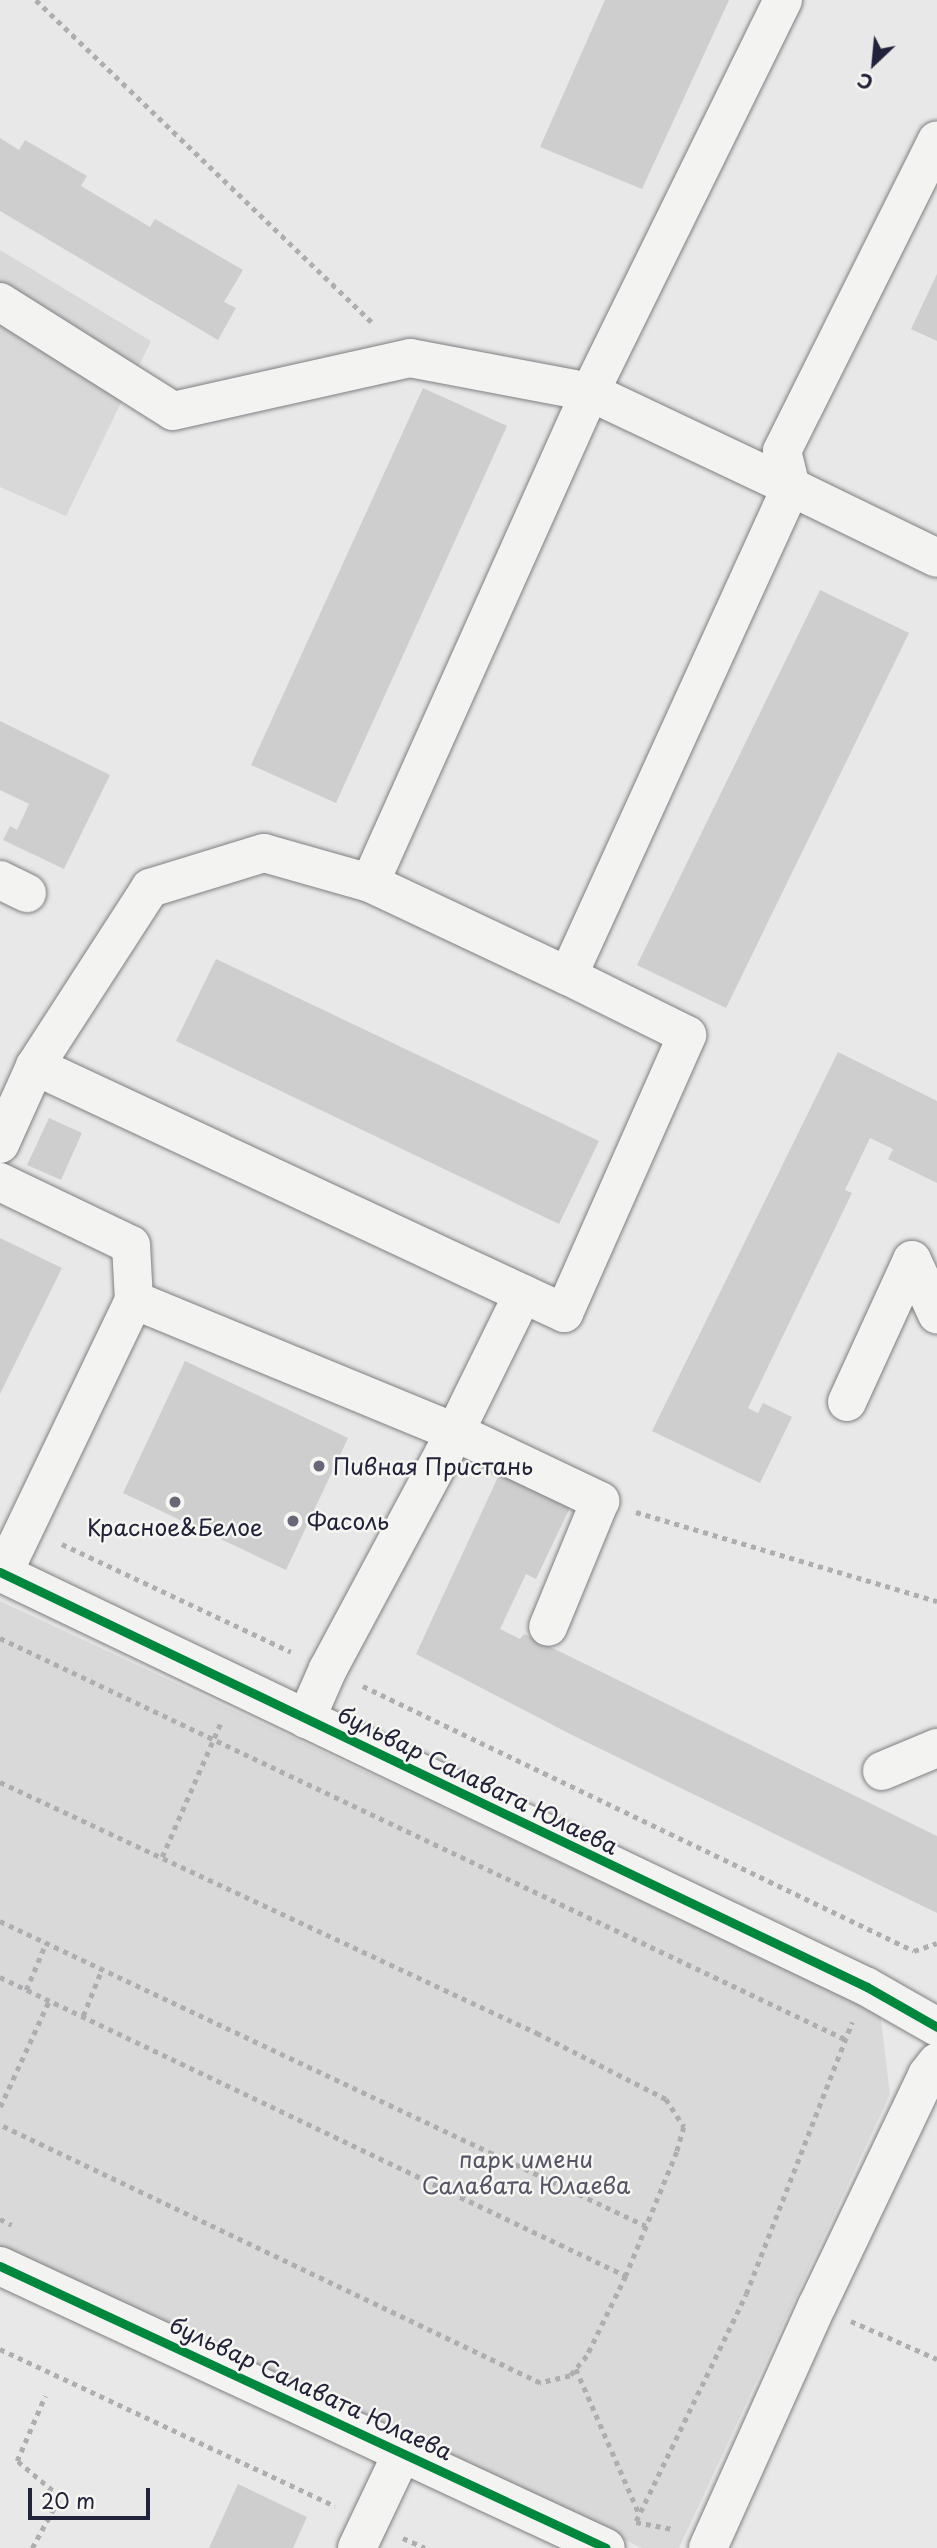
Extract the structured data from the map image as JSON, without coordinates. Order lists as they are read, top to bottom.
{
  "streets": {
    "street": ["бульвар Салавата Юлаева"]
  },
  "parks": ["парк имени Салавата Юлаева"],
  "places": ["Пивная Пристань", "Красное&Белое", "Фасоль"],
  "scale_bar": "20 m",
  "north": "bottom left"
}
